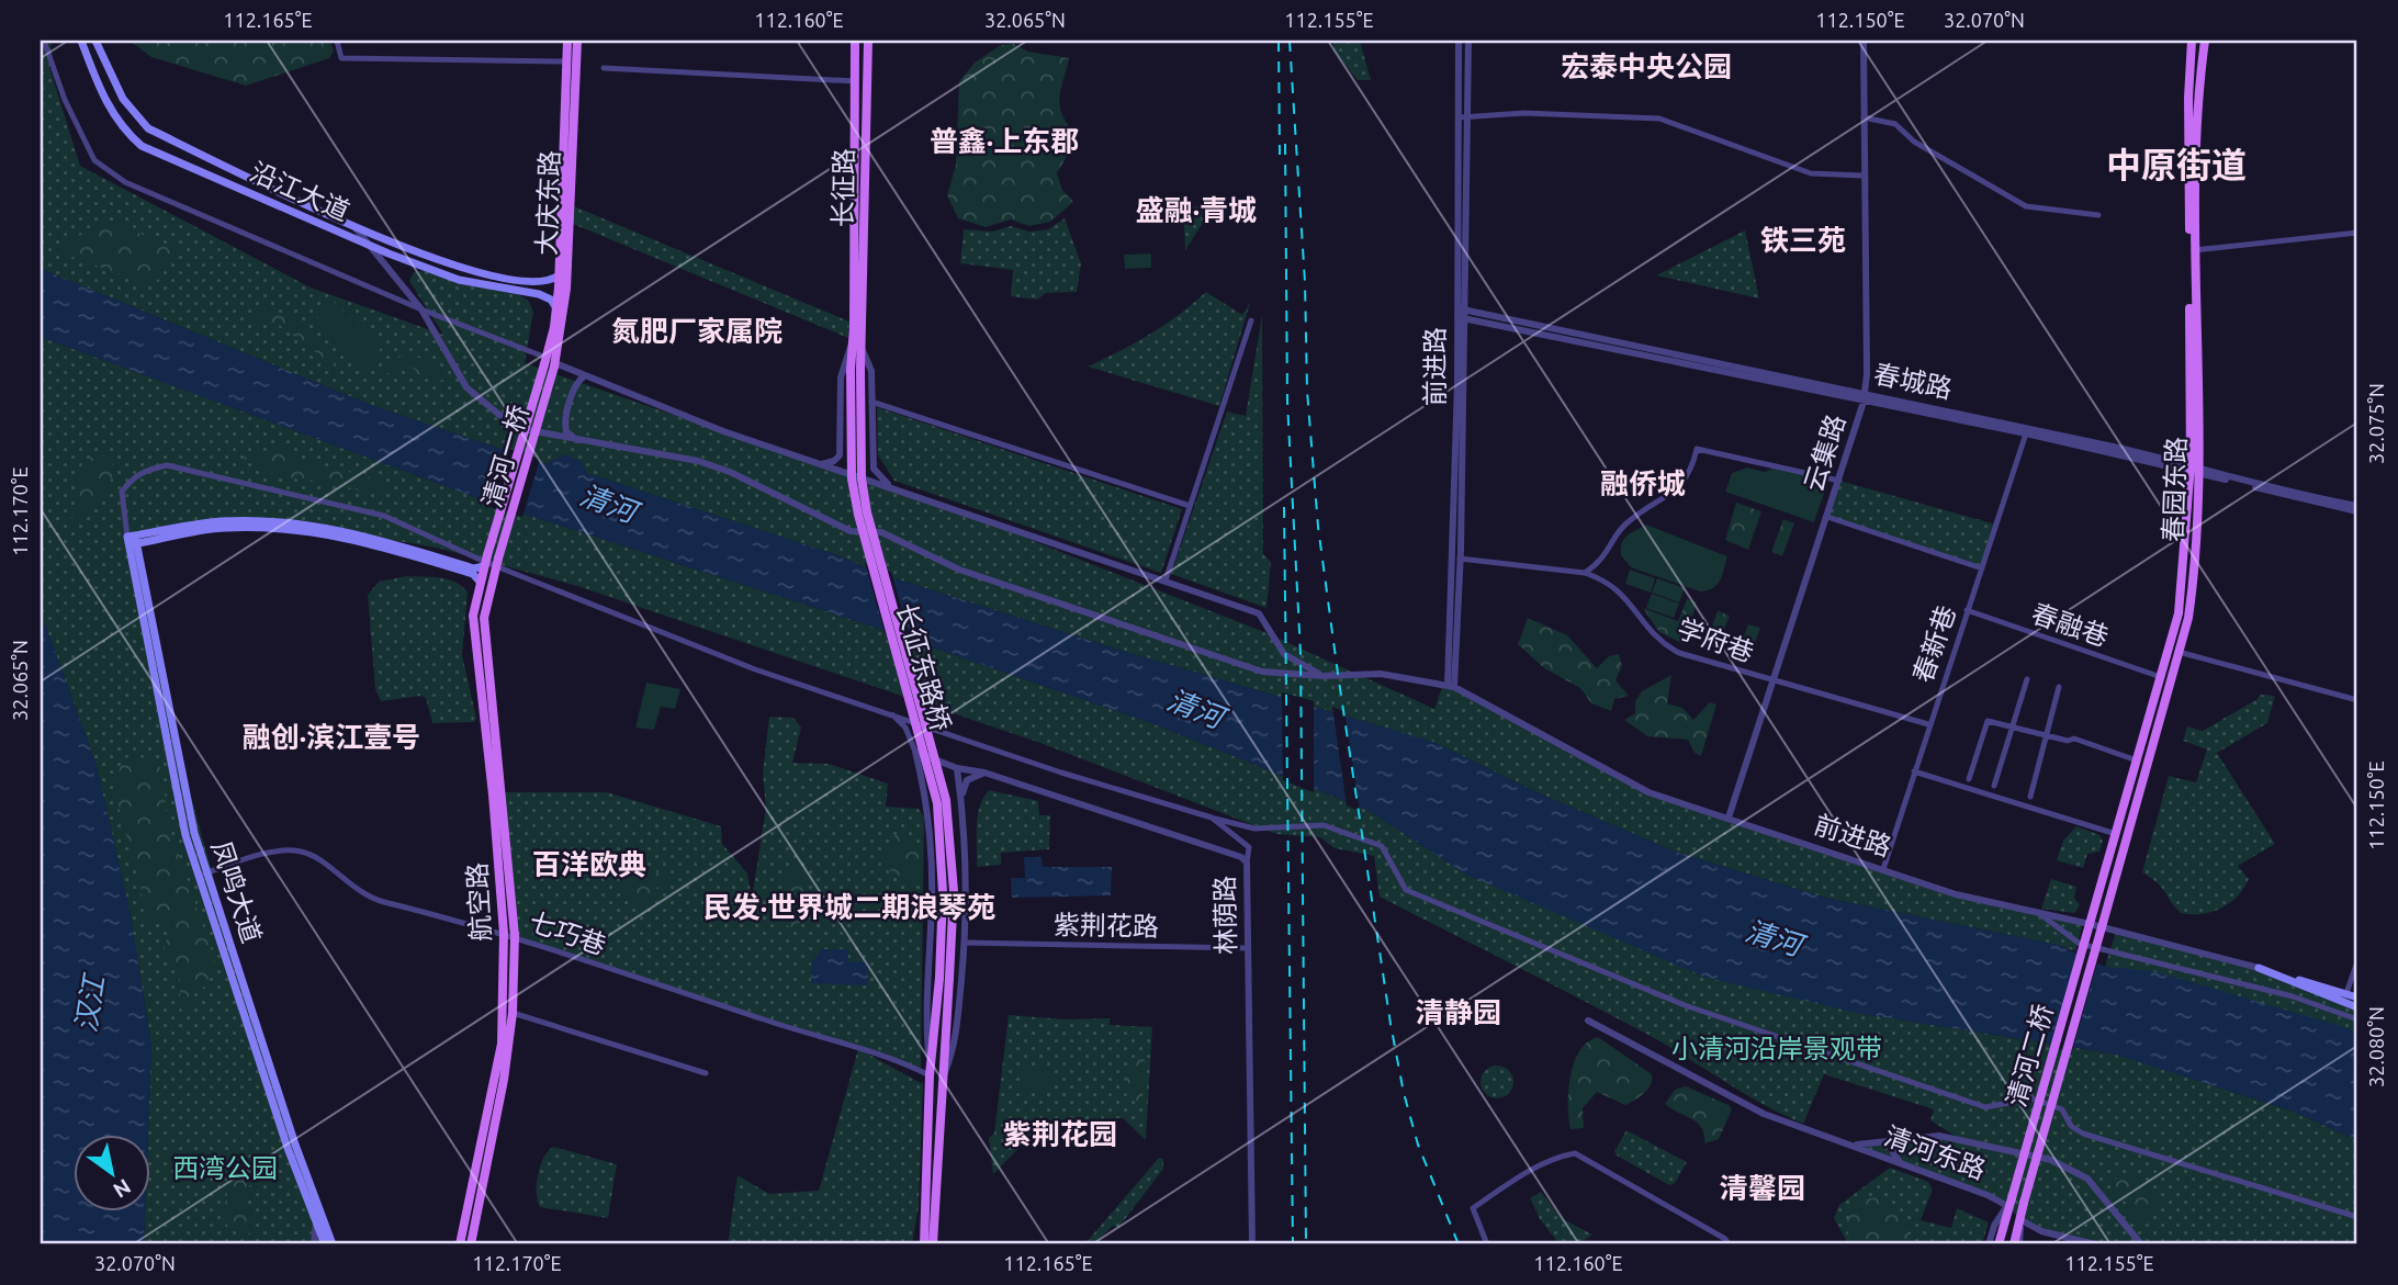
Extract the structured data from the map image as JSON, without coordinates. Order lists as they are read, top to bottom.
{
  "streets": {
    "main road": [
      "长征路",
      "沿江大道",
      "大庆东路",
      "清河一桥",
      "春园东路",
      "长征东路桥",
      "凤鸣大道",
      "航空路",
      "清河二桥"
    ],
    "street": [
      "前进路",
      "春城路",
      "云集路",
      "春融巷",
      "学府巷",
      "春新巷",
      "林荫路",
      "紫荆花路",
      "七巧巷",
      "清河东路"
    ]
  },
  "crossings": [
    ["长征路", "长征东路桥"],
    ["沿江大道", "大庆东路"],
    ["大庆东路", "清河一桥"],
    ["前进路", "春城路"],
    ["前进路", "云集路"],
    ["前进路", "春园东路"],
    ["前进路", "春新巷"],
    ["前进路", "清河二桥"],
    ["春城路", "云集路"],
    ["春城路", "春园东路"],
    ["春城路", "春新巷"],
    ["云集路", "学府巷"],
    ["清河一桥", "航空路"],
    ["春园东路", "春融巷"],
    ["春园东路", "清河二桥"],
    ["春融巷", "春新巷"],
    ["学府巷", "春新巷"],
    ["凤鸣大道", "七巧巷"],
    ["航空路", "七巧巷"],
    ["林荫路", "紫荆花路"],
    ["清河二桥", "清河东路"]
  ],
  "districts": [
    "宏泰中央公园",
    "普鑫·上东郡",
    "中原街道",
    "盛融·青城",
    "铁三苑",
    "氮肥厂家属院",
    "融侨城",
    "融创·滨江壹号",
    "百洋欧典",
    "民发·世界城二期浪琴苑",
    "清静园",
    "紫荆花园",
    "清馨园"
  ],
  "water": ["清河", "汉江"],
  "parks": ["小清河沿岸景观带", "西湾公园"],
  "north": "bottom right",
  "coordinates": [
    "112.165°E",
    "112.160°E",
    "32.065°N",
    "112.155°E",
    "112.150°E",
    "32.070°N",
    "32.075°N",
    "112.170°E",
    "32.080°N"
  ]
}
